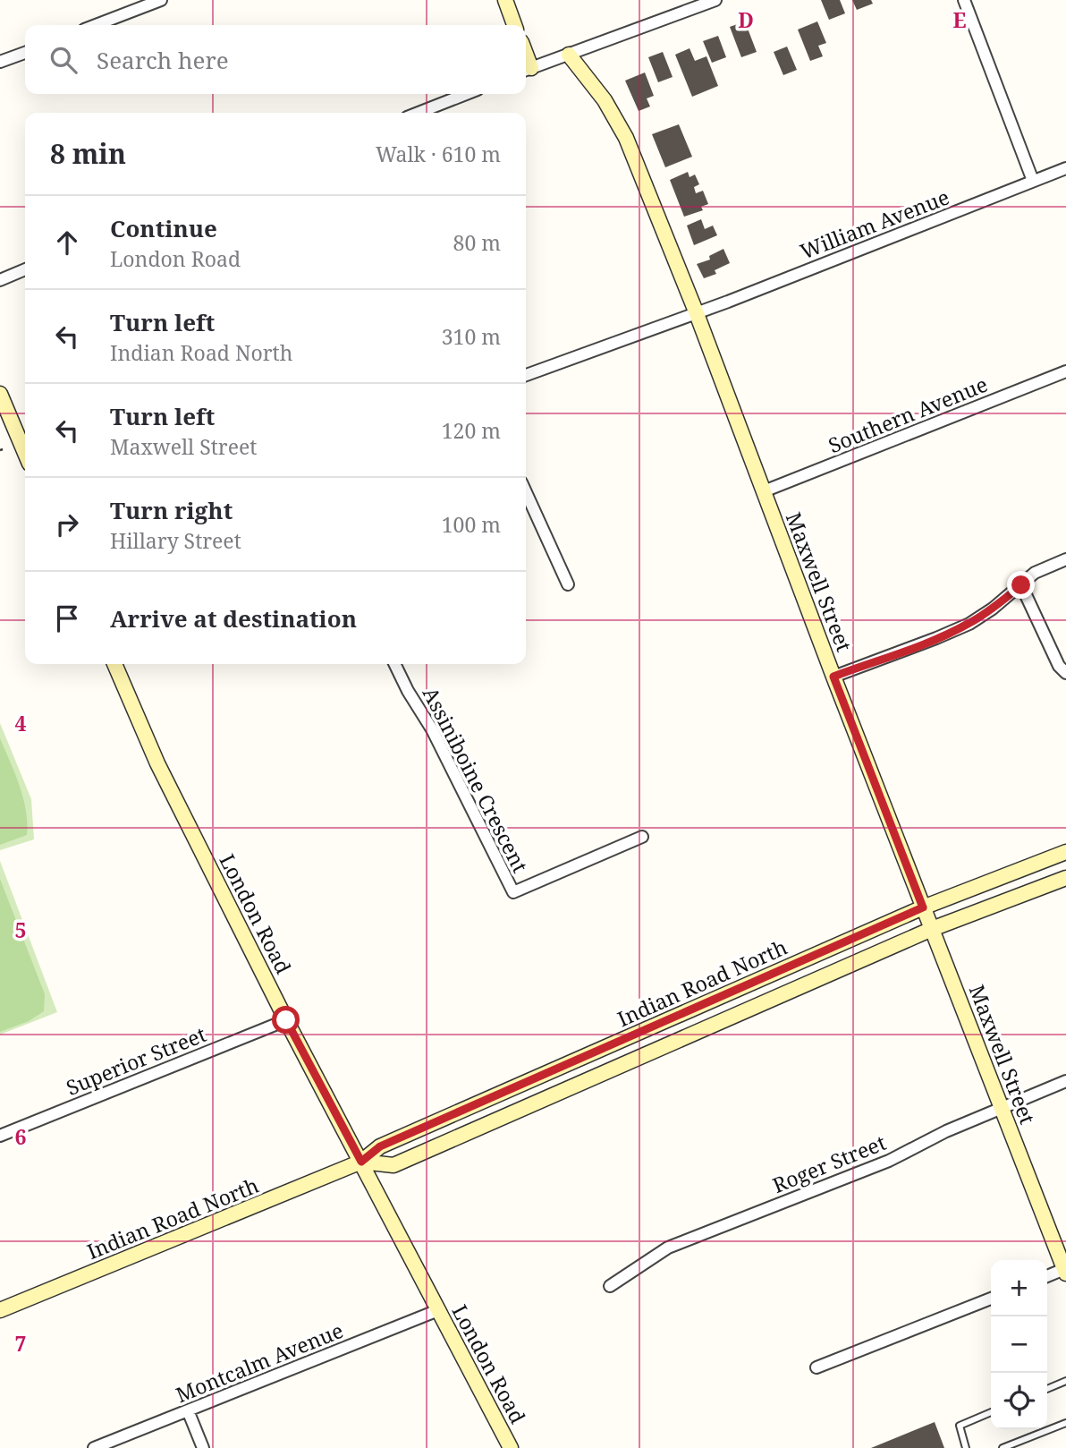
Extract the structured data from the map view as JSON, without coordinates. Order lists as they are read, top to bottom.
{
  "streets": {
    "main road": ["Maxwell Street", "London Road", "Indian Road North"],
    "street": [
      "William Avenue",
      "Southern Avenue",
      "Assiniboine Crescent",
      "Superior Street",
      "Roger Street",
      "Montcalm Avenue"
    ]
  },
  "crossings": [
    ["William Avenue", "Maxwell Street"],
    ["Southern Avenue", "Maxwell Street"],
    ["Maxwell Street", "Indian Road North"],
    ["Maxwell Street", "Roger Street"],
    ["London Road", "Indian Road North"],
    ["London Road", "Superior Street"],
    ["London Road", "Montcalm Avenue"]
  ],
  "page": {
    "search": "Search here",
    "heading": ["8 min", "Walk · 610 m"],
    "list": [
      ["Continue", "London Road", "80 m"],
      ["Turn left", "Indian Road North", "310 m"],
      ["Turn left", "Maxwell Street", "120 m"],
      ["Turn right", "Hillary Street", "100 m"],
      "Arrive at destination"
    ],
    "map_buttons": ["+", "−"]
  },
  "grid": {
    "columns": ["D", "E"],
    "rows": [
      "4",
      "5",
      "6",
      "7"
    ]
  }
}
